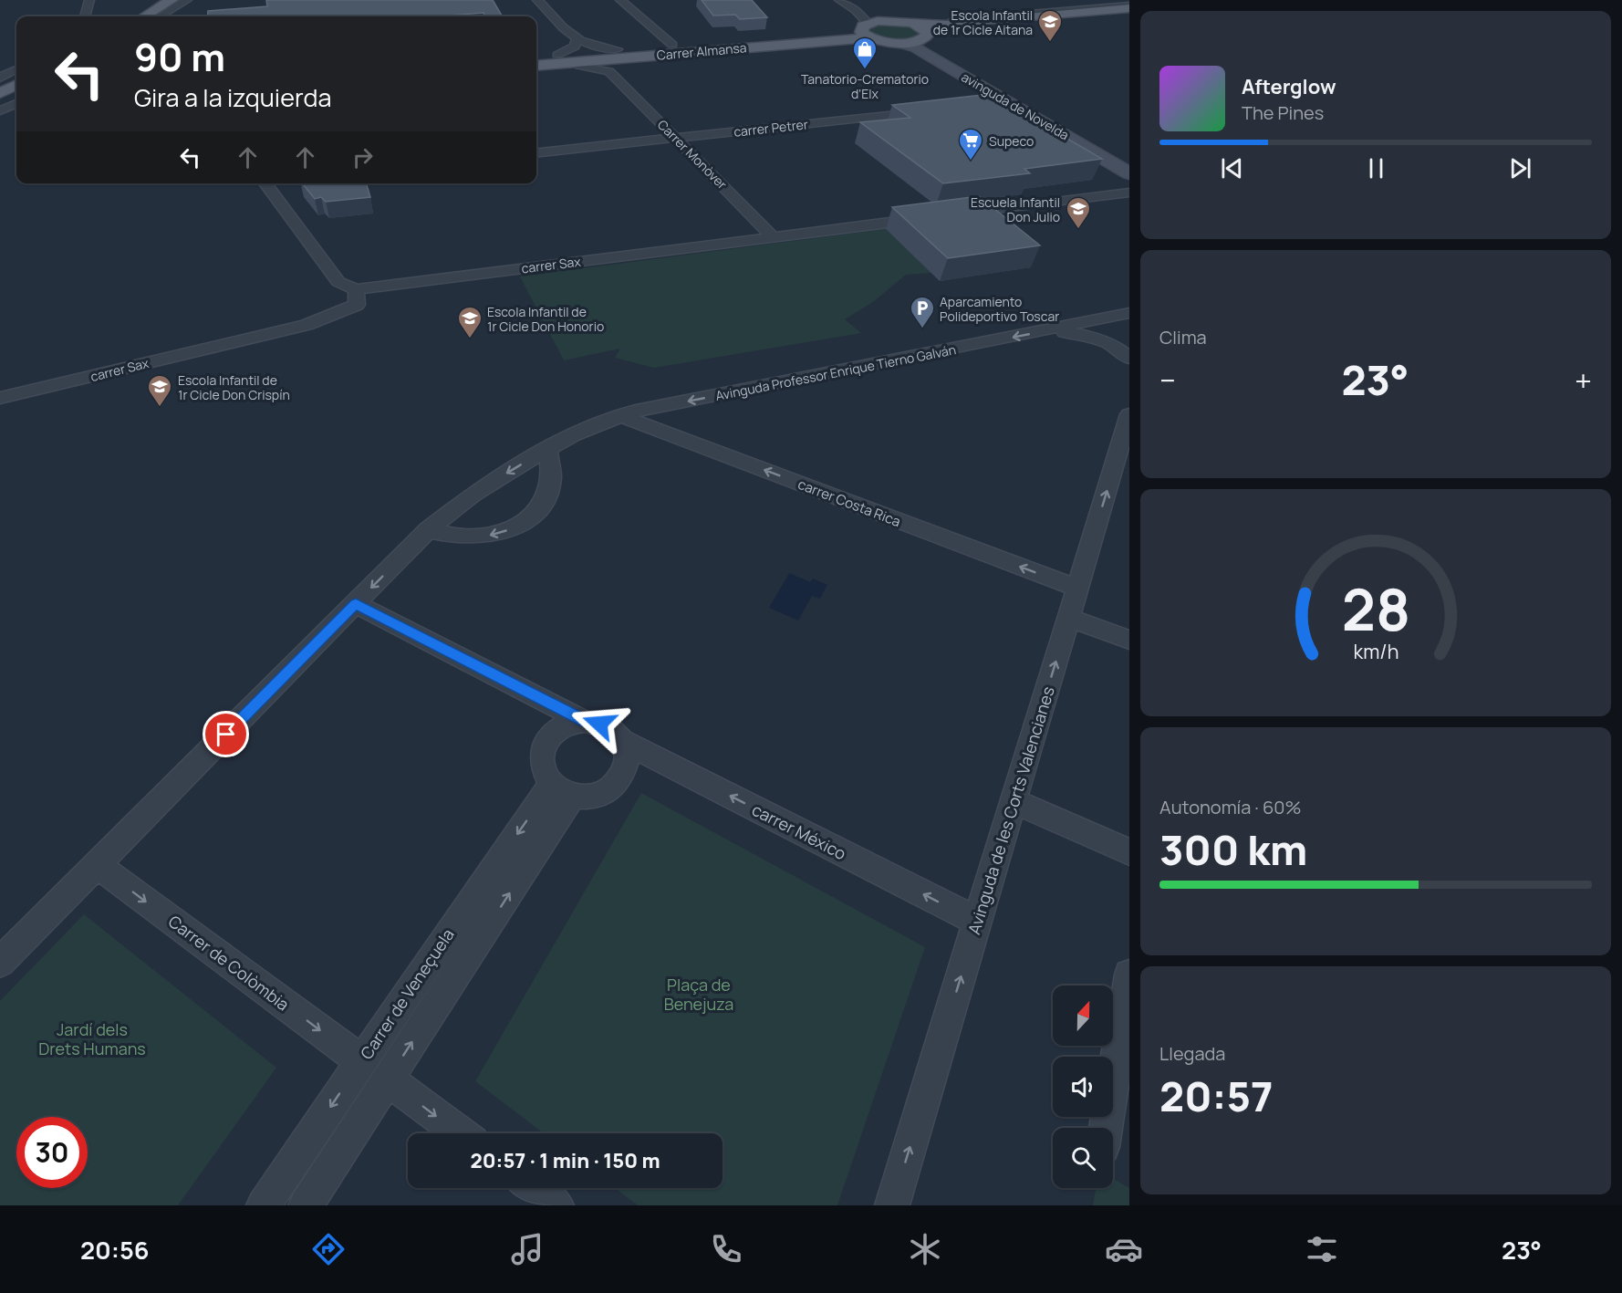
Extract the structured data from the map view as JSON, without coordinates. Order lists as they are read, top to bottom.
{
  "streets": {
    "main road": ["Carrer Almansa", "avinguda de Novelda"],
    "street": [
      "carrer Petrer",
      "Carrer Monòver",
      "carrer Sax",
      "Avinguda Professor Enrique Tierno Galván",
      "carrer Costa Rica",
      "Avinguda de les Corts Valencianes",
      "carrer México",
      "Carrer de Colòmbia",
      "Carrer de Veneçuela"
    ]
  },
  "crossings": [
    ["carrer Petrer", "Carrer Monòver"],
    ["Carrer Monòver", "carrer Sax"],
    ["Avinguda Professor Enrique Tierno Galván", "carrer Costa Rica"],
    ["Avinguda Professor Enrique Tierno Galván", "Carrer de Colòmbia"],
    ["carrer Costa Rica", "Avinguda de les Corts Valencianes"],
    ["Avinguda de les Corts Valencianes", "carrer México"],
    ["carrer México", "Carrer de Veneçuela"],
    ["Carrer de Colòmbia", "Carrer de Veneçuela"]
  ],
  "one_way": [
    "Avinguda Professor Enrique Tierno Galván",
    "carrer Costa Rica",
    "Avinguda de les Corts Valencianes",
    "carrer México",
    "Carrer de Colòmbia"
  ],
  "parks": ["Plaça de Benejuza", "Jardí dels Drets Humans"],
  "places": {
    "school or university": [
      "Escola Infantil de 1r Cicle Aitana",
      "Escuela Infantil Don Julio",
      "Escola Infantil de 1r Cicle Don Honorio",
      "Escola Infantil de 1r Cicle Don Crispín"
    ],
    "shop": ["Tanatorio-Crematorio d'Elx"],
    "supermarket": ["Supeco"],
    "parking": ["Aparcamiento Polideportivo Toscar"]
  },
  "north": "top",
  "page": {
    "turn": ["90 m", "Gira a la izquierda"],
    "song": ["Afterglow", "The Pines"],
    "tile": [
      "Clima",
      ["Autonomía · 60%", "300 km"],
      ["Llegada", "20:57"]
    ],
    "heat": ["−", "23°", "+"],
    "limit": "30",
    "trip": "20:57 · 1 min · 150 m",
    "tabs": ["20:56", "23°"],
    "gauge": ["28", "km/h"]
  }
}
